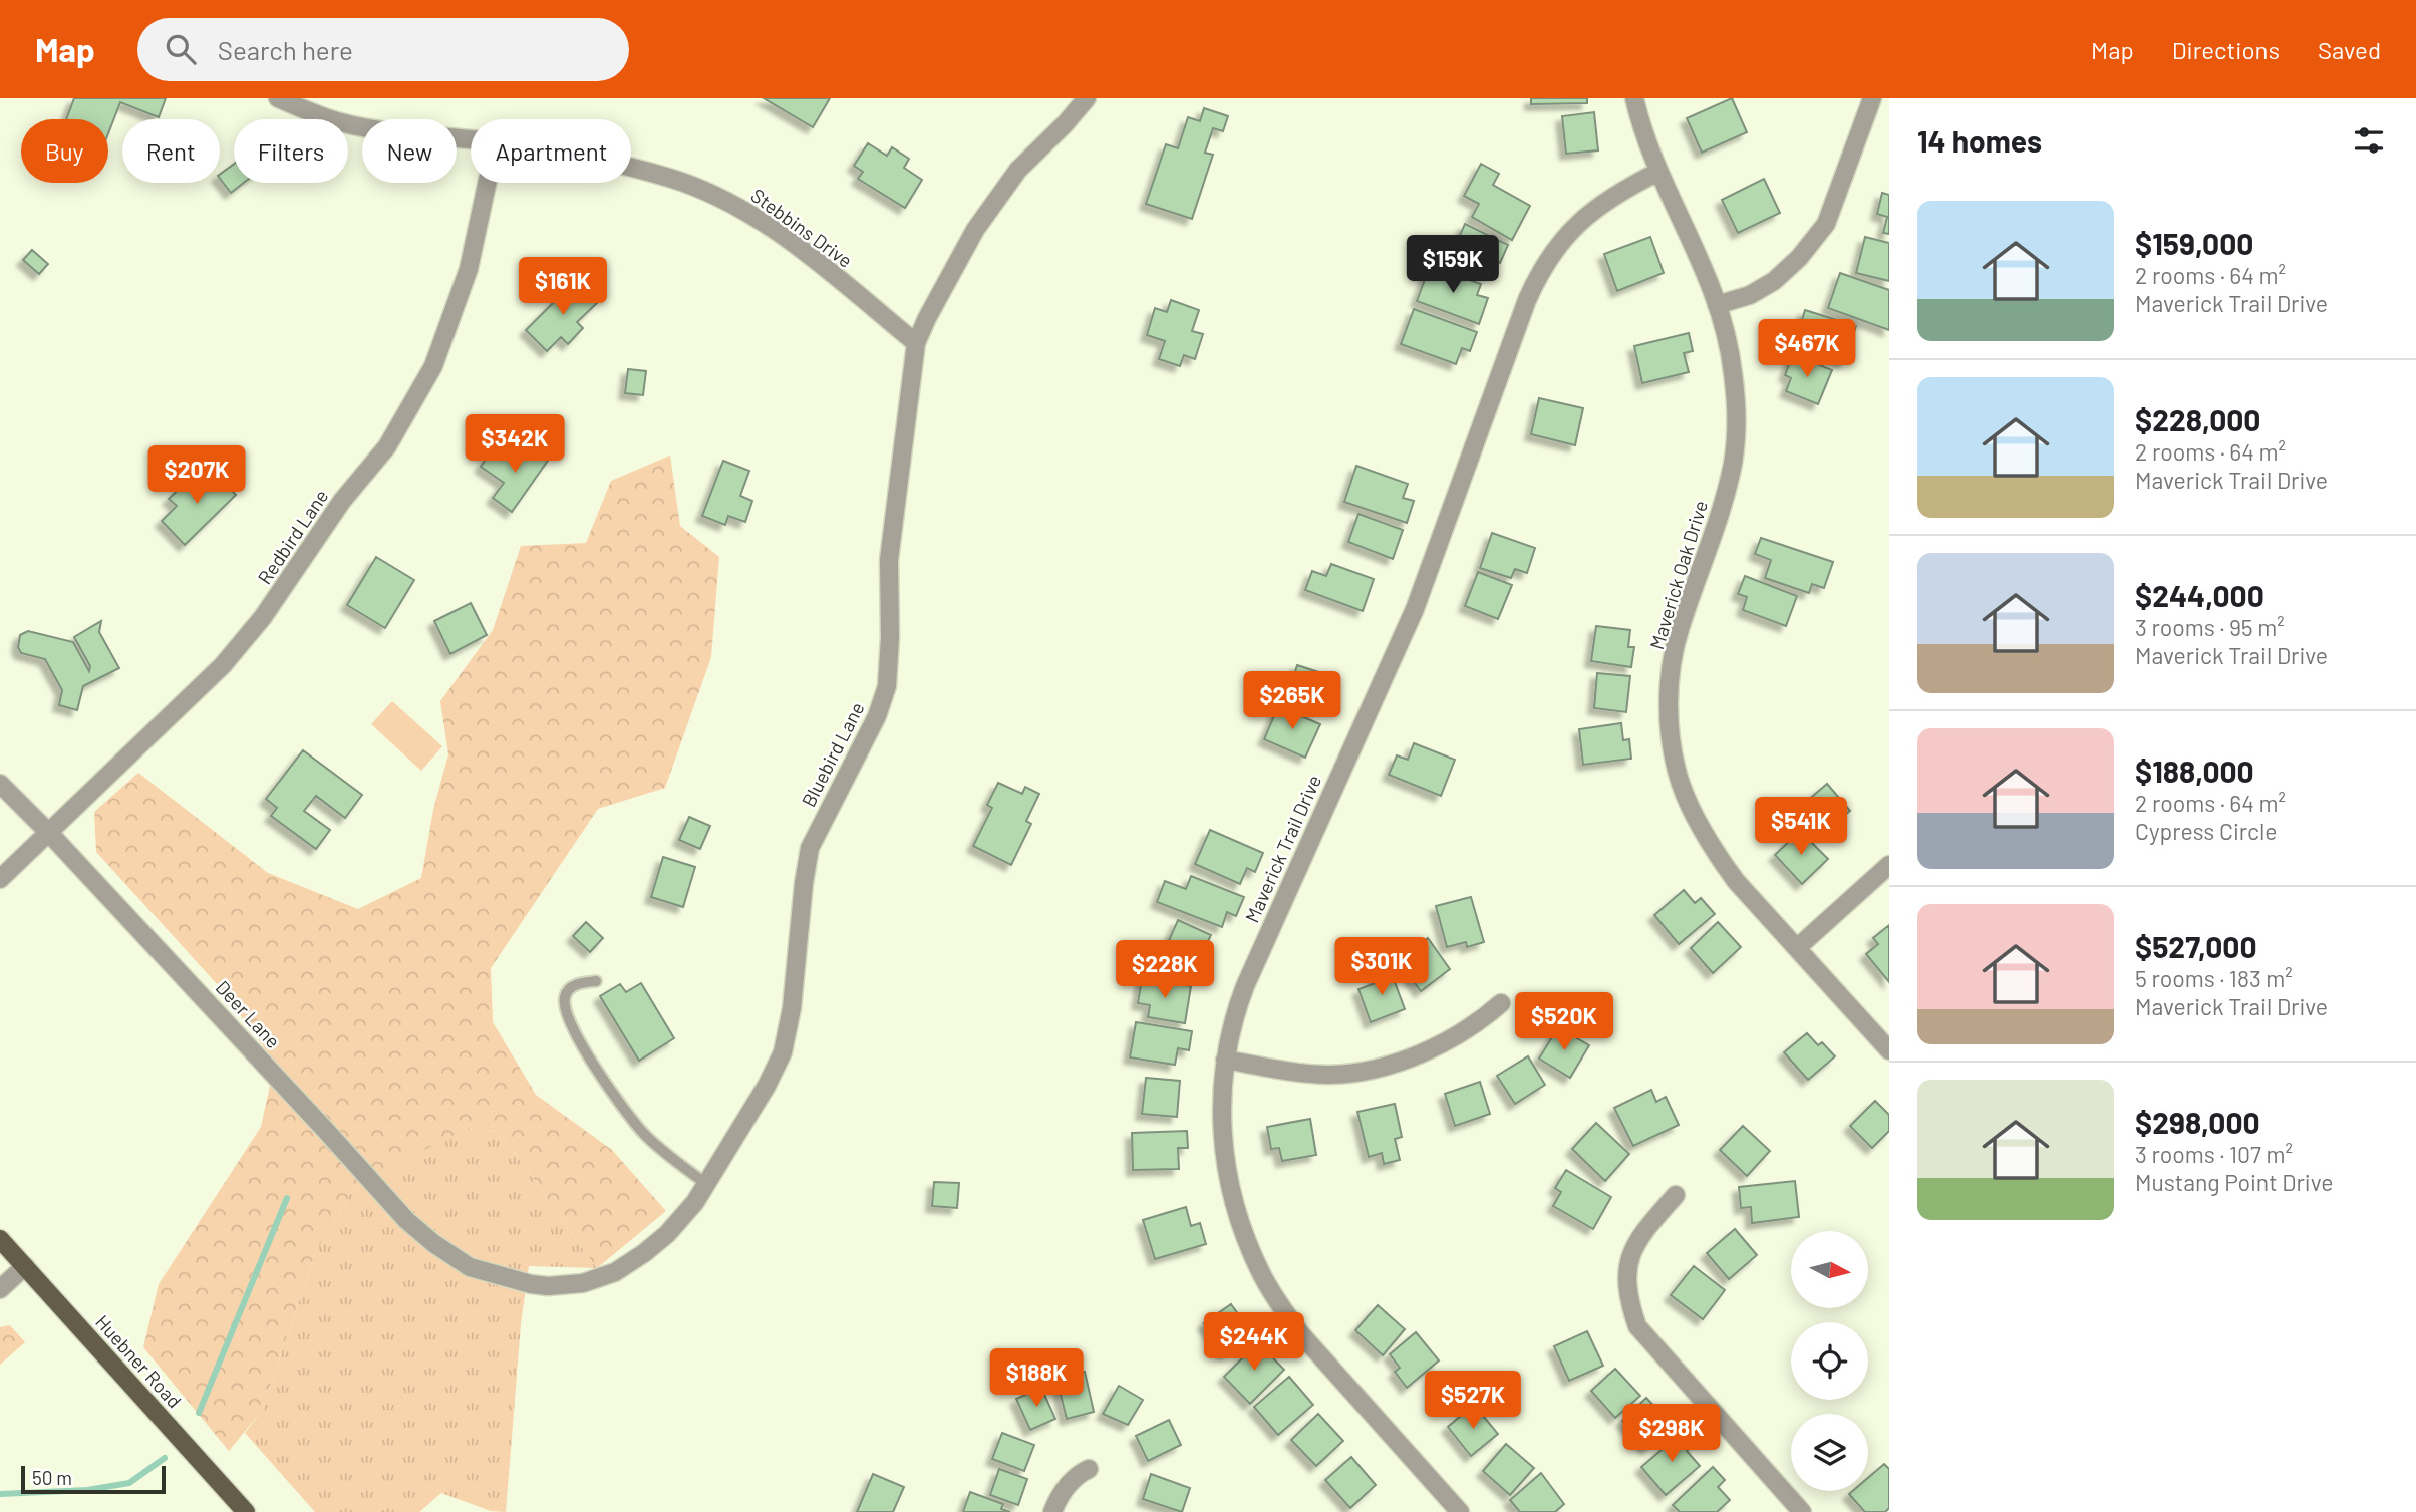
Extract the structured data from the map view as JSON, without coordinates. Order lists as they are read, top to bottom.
{
  "streets": {
    "main road": ["Huebner Road"],
    "street": [
      "Stebbins Drive",
      "Redbird Lane",
      "Maverick Oak Drive",
      "Bluebird Lane",
      "Maverick Trail Drive",
      "Deer Lane"
    ]
  },
  "crossings": [
    ["Stebbins Drive", "Bluebird Lane"],
    ["Redbird Lane", "Deer Lane"],
    ["Maverick Oak Drive", "Maverick Trail Drive"],
    ["Bluebird Lane", "Deer Lane"]
  ],
  "scale_bar": "50 m",
  "north": "right",
  "page": {
    "header": "Map",
    "search": "Search here",
    "nav": ["Map", "Directions", "Saved"],
    "heading": "14 homes",
    "chip": [
      "Buy",
      "Rent",
      "Filters",
      "New",
      "Apartment"
    ],
    "list": [
      {
        "name": "$159,000",
        "note": "2 rooms · 64 m² · Maverick Trail Drive"
      },
      {
        "name": "$228,000",
        "note": "2 rooms · 64 m² · Maverick Trail Drive"
      },
      {
        "name": "$244,000",
        "note": "3 rooms · 95 m² · Maverick Trail Drive"
      },
      {
        "name": "$188,000",
        "note": "2 rooms · 64 m² · Cypress Circle"
      },
      {
        "name": "$527,000",
        "note": "5 rooms · 183 m² · Maverick Trail Drive"
      },
      {
        "name": "$298,000",
        "note": "3 rooms · 107 m² · Mustang Point Drive"
      }
    ],
    "price": [
      "$159K",
      "$161K",
      "$467K",
      "$342K",
      "$207K",
      "$265K",
      "$541K",
      "$301K",
      "$228K",
      "$520K",
      "$244K",
      "$188K",
      "$527K",
      "$298K"
    ],
    "scale": "50 m"
  }
}
